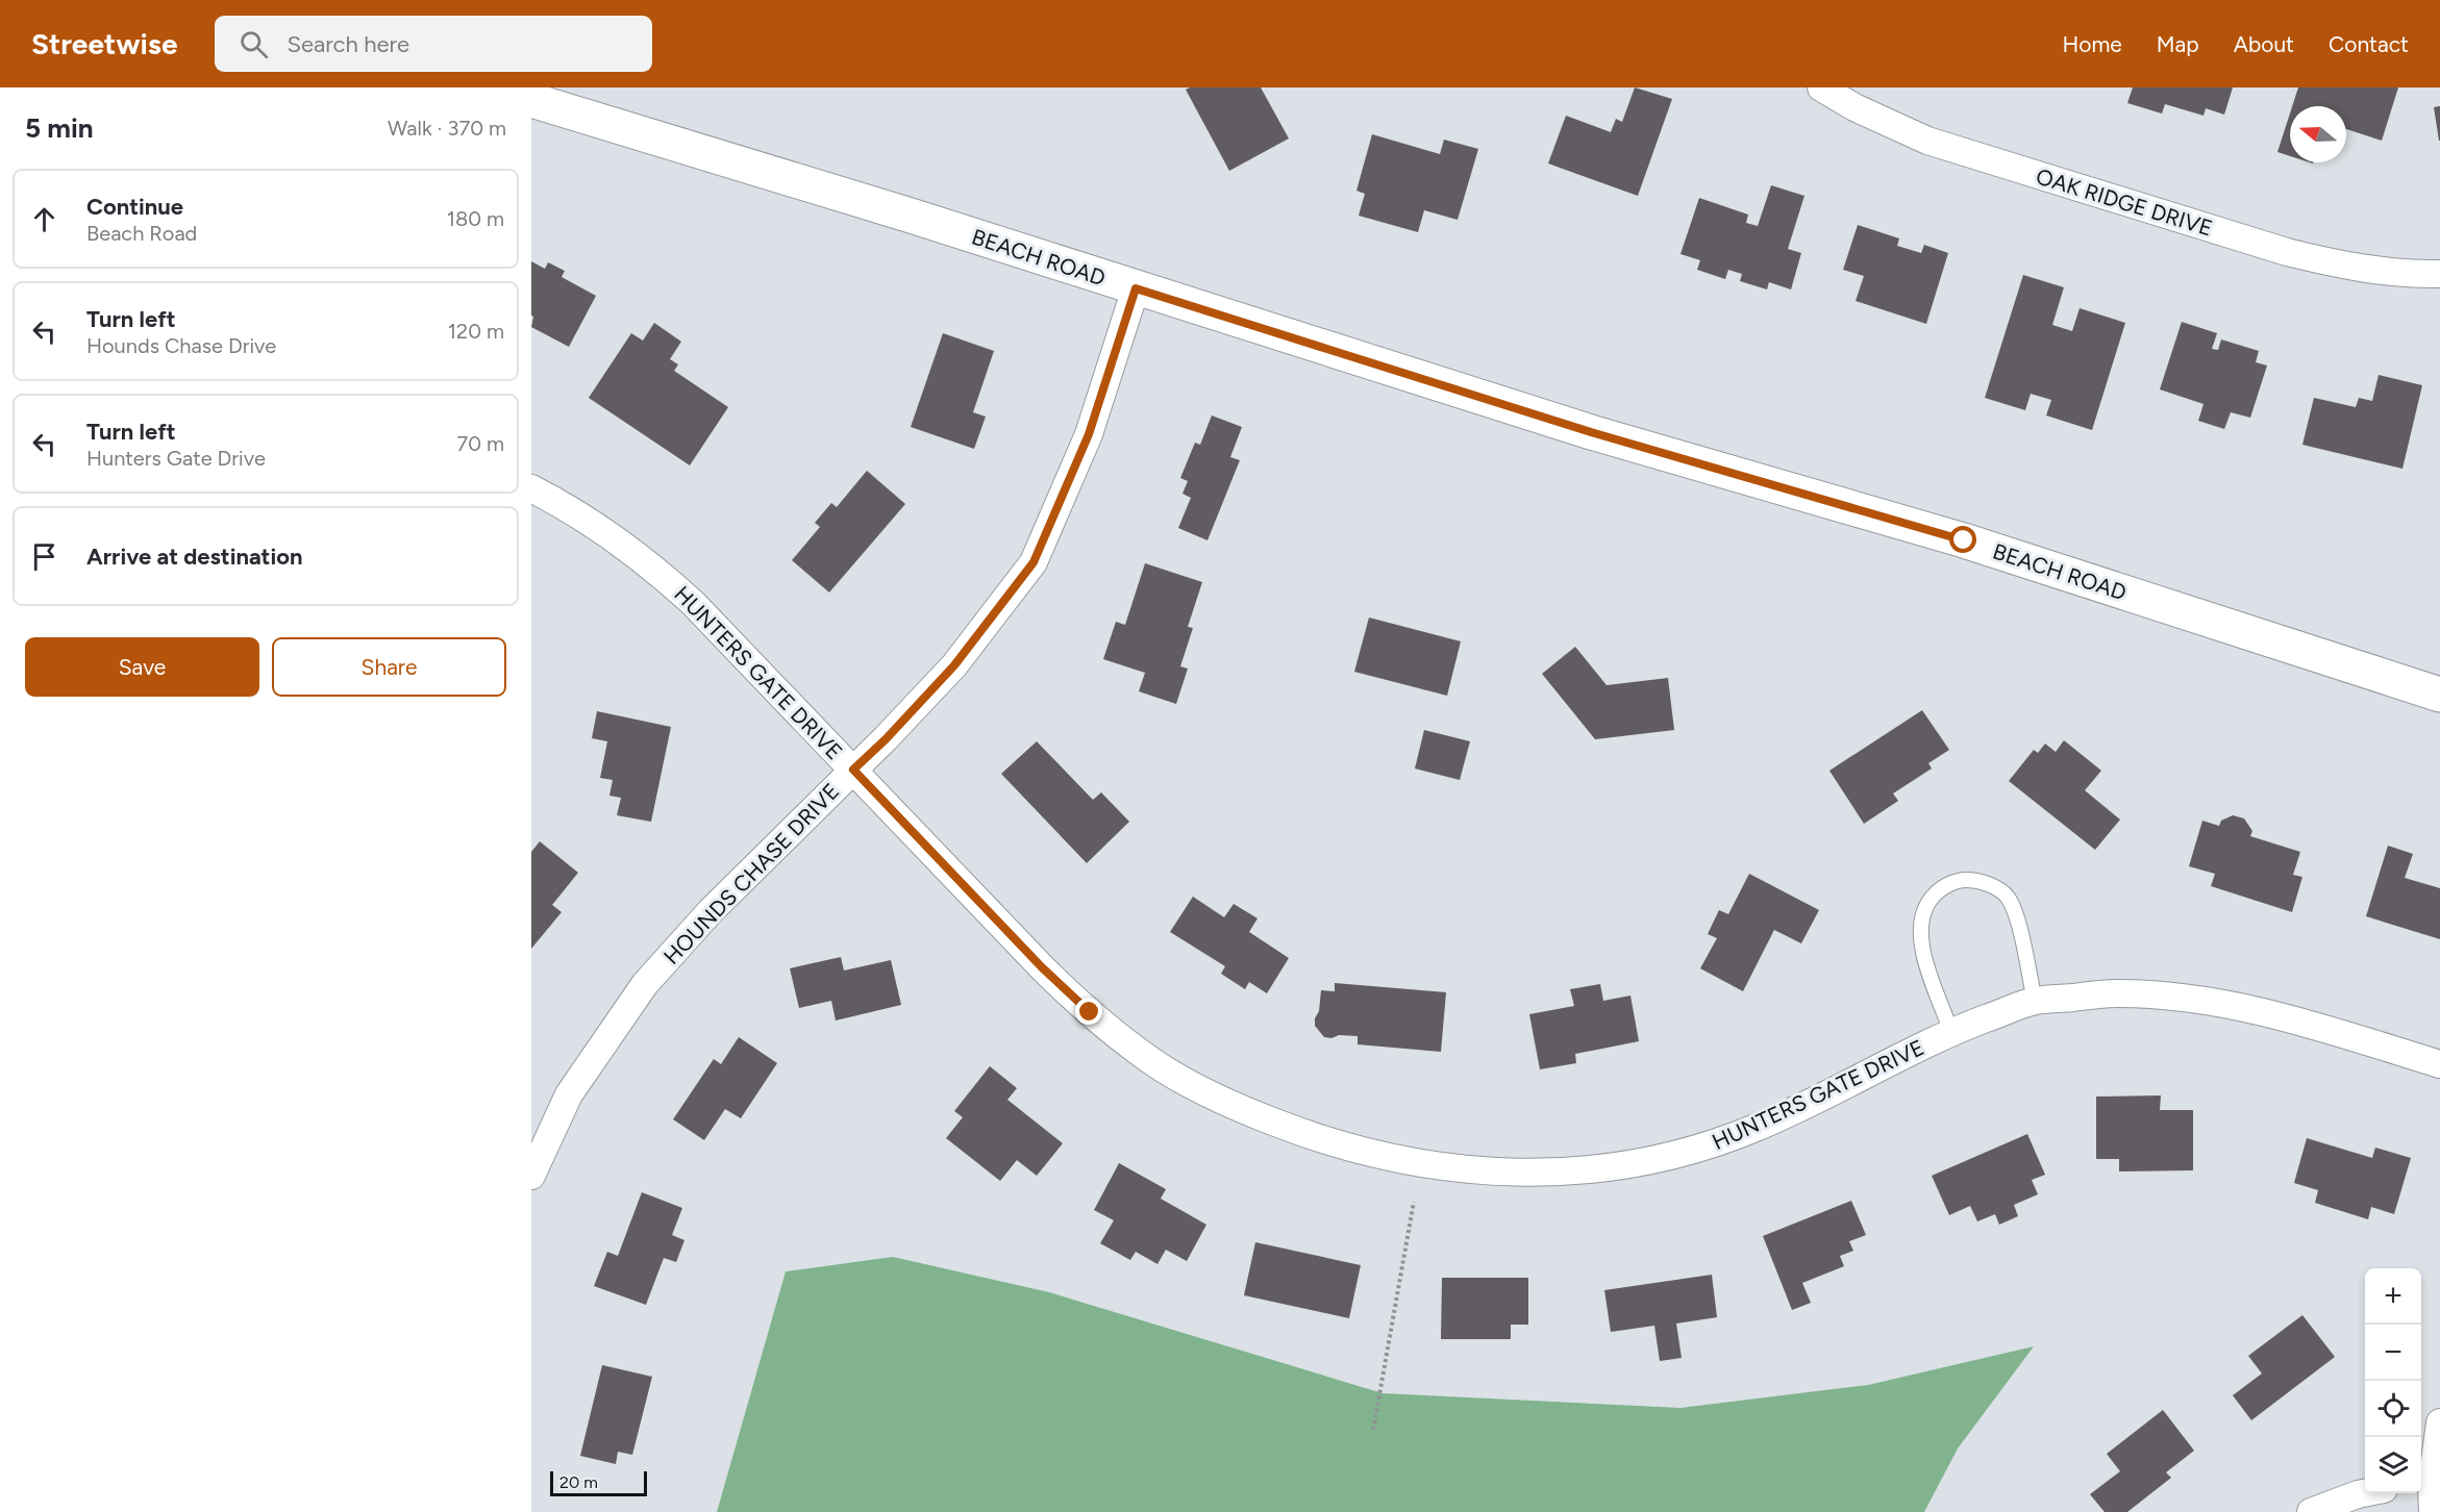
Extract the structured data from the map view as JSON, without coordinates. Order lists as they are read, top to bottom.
{
  "streets": {
    "street": [
      "OAK RIDGE DRIVE",
      "BEACH ROAD",
      "HUNTERS GATE DRIVE",
      "HOUNDS CHASE DRIVE"
    ]
  },
  "crossings": [
    ["BEACH ROAD", "HOUNDS CHASE DRIVE"],
    ["HUNTERS GATE DRIVE", "HOUNDS CHASE DRIVE"]
  ],
  "scale_bar": "20 m",
  "north": "left",
  "page": {
    "header": "Streetwise",
    "search": "Search here",
    "nav": [
      "Home",
      "Map",
      "About",
      "Contact"
    ],
    "heading": ["5 min", "Walk · 370 m"],
    "list": [
      ["Continue", "Beach Road", "180 m"],
      ["Turn left", "Hounds Chase Drive", "120 m"],
      ["Turn left", "Hunters Gate Drive", "70 m"],
      "Arrive at destination"
    ],
    "buttons": ["Save", "Share"],
    "map_buttons": ["+", "−"],
    "scale": "20 m"
  }
}
